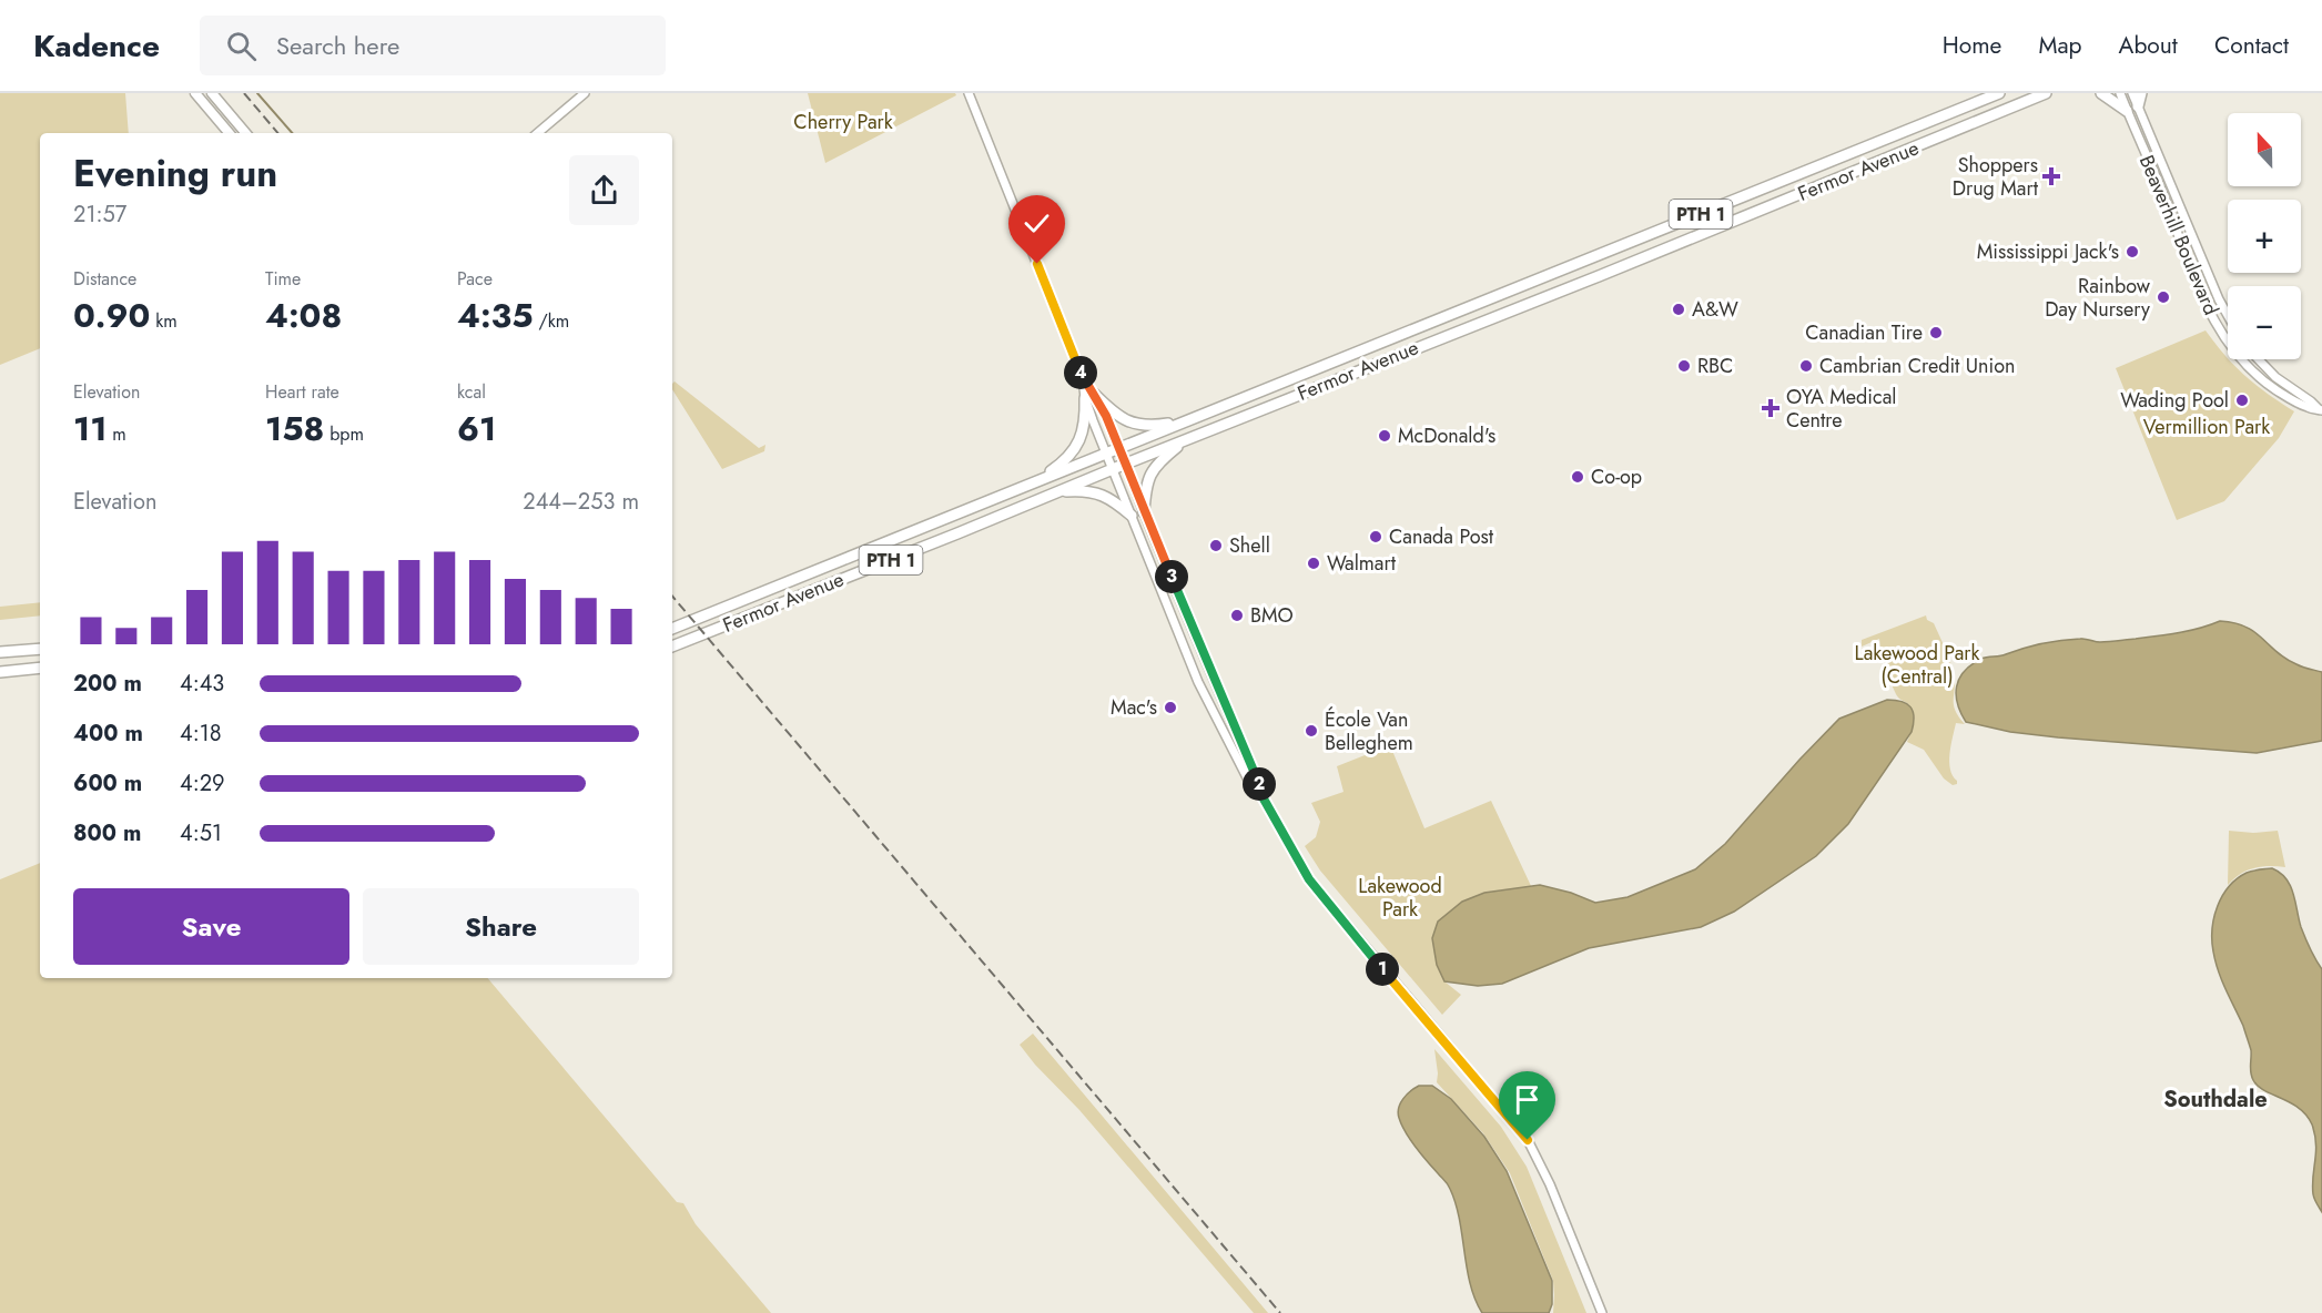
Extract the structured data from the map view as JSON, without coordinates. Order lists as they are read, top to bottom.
{
  "streets": {
    "highway": ["Fermor Avenue", "PTH 1"],
    "street": ["Beaverhill Boulevard"]
  },
  "districts": ["Southdale"],
  "parks": [
    "Cherry Park",
    "Vermillion Park",
    "Lakewood Park (Central)",
    "Lakewood Park"
  ],
  "places": {
    "health": ["Shoppers Drug Mart", "OYA Medical Centre"],
    "other": [
      "Mississippi Jack's",
      "Rainbow Day Nursery",
      "A&W",
      "Canadian Tire",
      "RBC",
      "Cambrian Credit Union",
      "Wading Pool",
      "McDonald's",
      "Co-op",
      "Canada Post",
      "Shell",
      "Walmart",
      "BMO",
      "Mac's",
      "École Van Belleghem"
    ]
  },
  "north": "top",
  "page": {
    "header": "Kadence",
    "search": "Search here",
    "nav": [
      "Home",
      "Map",
      "About",
      "Contact"
    ],
    "map_buttons": ["+", "−"],
    "heading": ["Evening run", "21:57"],
    "stats": [
      ["Distance", "0.90 km"],
      ["Time", "4:08"],
      ["Pace", "4:35 /km"],
      ["Elevation", "11 m"],
      ["Heart rate", "158 bpm"],
      ["kcal", "61"]
    ],
    "pins": [
      "4",
      "3",
      "2",
      "1"
    ],
    "chart": ["Elevation", "244–253 m"],
    "list": [
      {
        "name": "200 m",
        "note": "4:43"
      },
      {
        "name": "400 m",
        "note": "4:18"
      },
      {
        "name": "600 m",
        "note": "4:29"
      },
      {
        "name": "800 m",
        "note": "4:51"
      }
    ],
    "buttons": ["Save", "Share"]
  }
}
